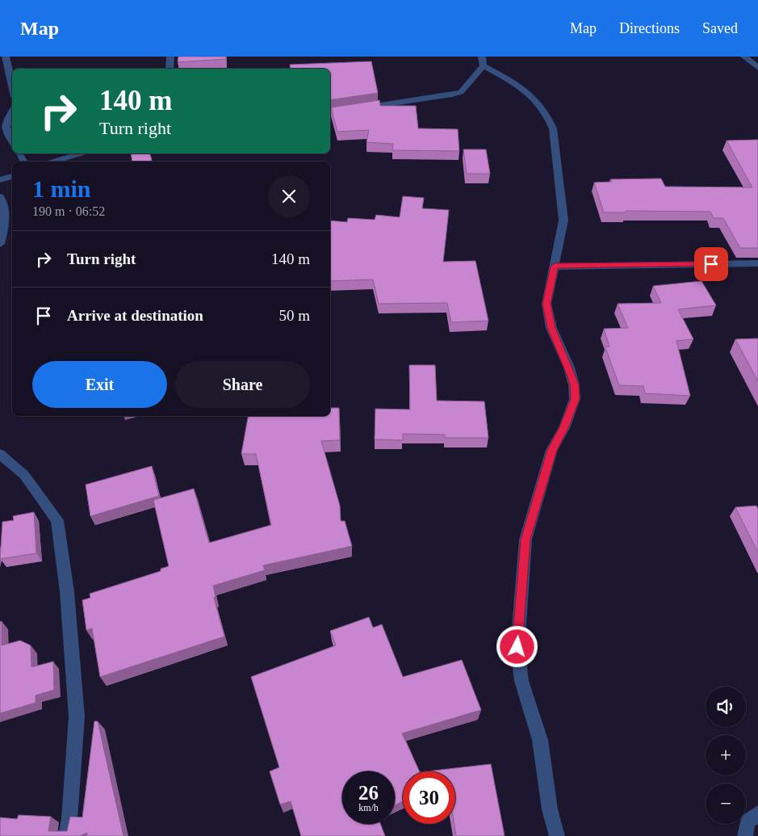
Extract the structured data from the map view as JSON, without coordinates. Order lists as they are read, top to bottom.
{
  "page": {
    "header": "Map",
    "nav": ["Map", "Directions", "Saved"],
    "turn": ["140 m", "Turn right"],
    "heading": ["1 min", "190 m · 06:52"],
    "list": [
      {
        "name": "Turn right",
        "value": "140 m"
      },
      {
        "name": "Arrive at destination",
        "value": "50 m"
      }
    ],
    "buttons": ["Exit", "Share"],
    "map_buttons": ["+", "−"],
    "speed": "26 km/h",
    "limit": "30"
  }
}
